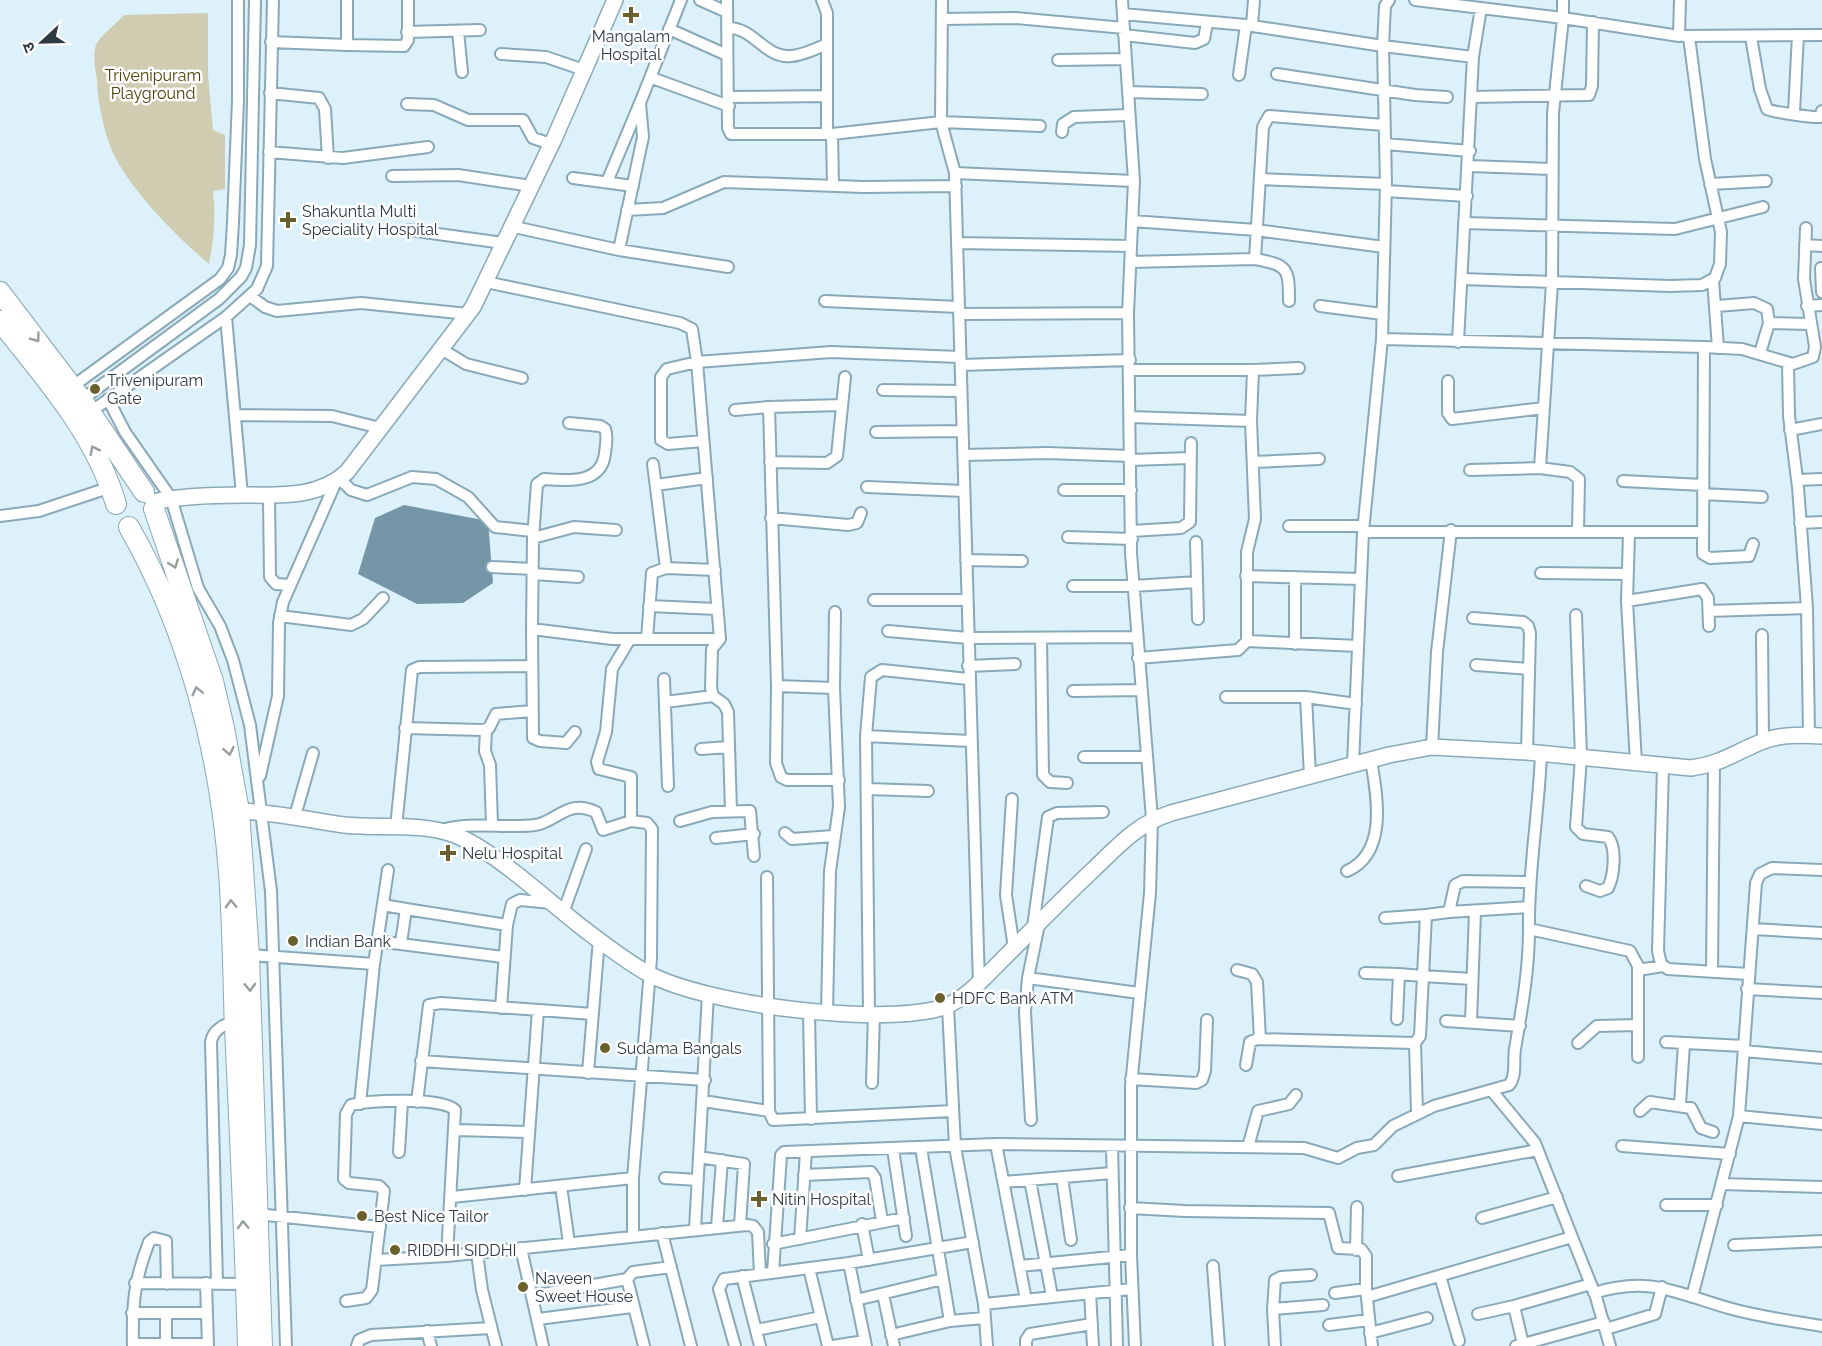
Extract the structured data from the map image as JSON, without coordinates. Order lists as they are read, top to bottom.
{
  "parks": ["Trivenipuram Playground"],
  "places": {
    "health": [
      "Mangalam Hospital",
      "Shakuntla Multi Speciality Hospital",
      "Nelu Hospital",
      "Nitin Hospital"
    ],
    "other": [
      "Trivenipuram Gate",
      "Indian Bank",
      "HDFC Bank ATM",
      "Sudama Bangals",
      "Best Nice Tailor",
      "RIDDHI SIDDHI",
      "Naveen Sweet House"
    ]
  },
  "north": "left"
}
